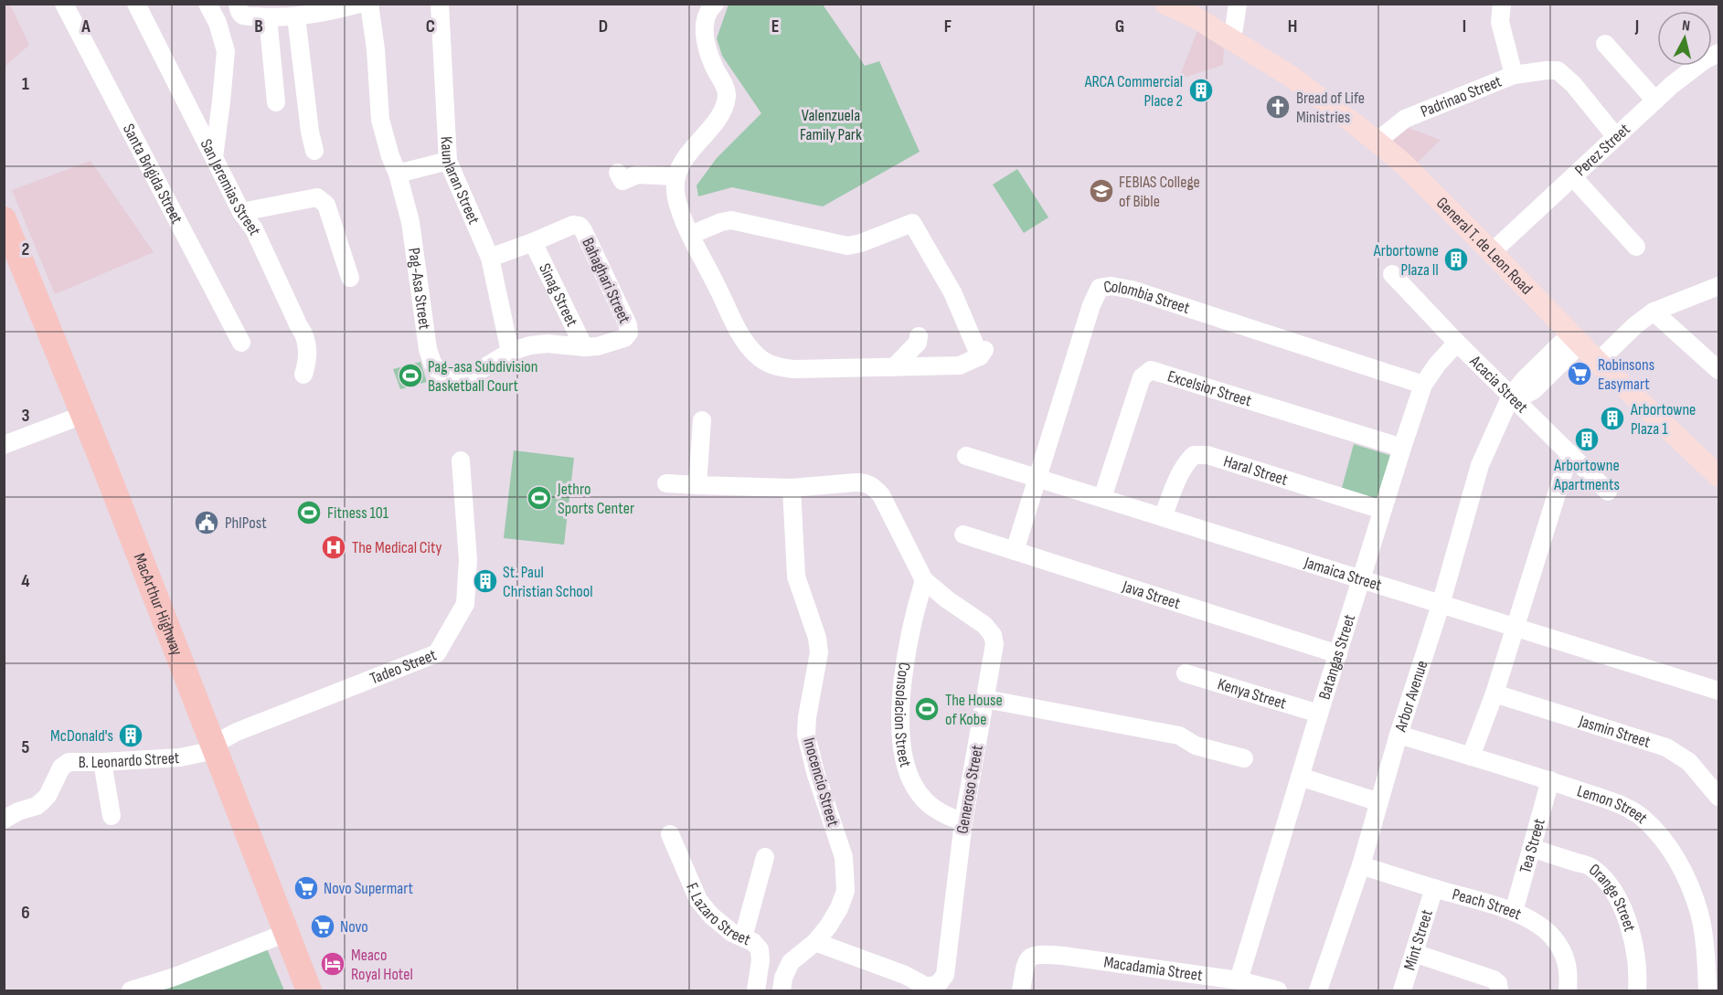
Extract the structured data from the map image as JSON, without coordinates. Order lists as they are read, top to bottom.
{
  "streets": {
    "highway": ["MacArthur Highway"],
    "main road": ["General T. de Leon Road"],
    "street": [
      "Padrinao Street",
      "Perez Street",
      "Santa Brigida Street",
      "Kaunlaran Street",
      "San Jeremias Street",
      "Bahaghari Street",
      "Pag-Asa Street",
      "Sinag Street",
      "Colombia Street",
      "Acacia Street",
      "Excelsior Street",
      "Haral Street",
      "Jamaica Street",
      "Java Street",
      "Batangas Street",
      "Tadeo Street",
      "Kenya Street",
      "Arbor Avenue",
      "Consolacion Street",
      "Jasmin Street",
      "B. Leonardo Street",
      "Inocencio Street",
      "Generoso Street",
      "Lemon Street",
      "Tea Street",
      "Orange Street",
      "Peach Street",
      "F. Lazaro Street",
      "Mint Street",
      "Macadamia Street"
    ]
  },
  "crossings": [
    ["Padrinao Street", "General T. de Leon Road"],
    ["Perez Street", "General T. de Leon Road"],
    ["Kaunlaran Street", "Bahaghari Street"],
    ["Kaunlaran Street", "Pag-Asa Street"],
    ["General T. de Leon Road", "Arbor Avenue"],
    ["Bahaghari Street", "Pag-Asa Street"],
    ["Bahaghari Street", "Sinag Street"],
    ["Pag-Asa Street", "Sinag Street"],
    ["Colombia Street", "Jamaica Street"],
    ["Colombia Street", "Java Street"],
    ["Colombia Street", "Batangas Street"],
    ["Acacia Street", "Batangas Street"],
    ["Acacia Street", "Arbor Avenue"],
    ["Excelsior Street", "Jamaica Street"],
    ["Excelsior Street", "Batangas Street"],
    ["Haral Street", "Jamaica Street"],
    ["Haral Street", "Batangas Street"],
    ["Jamaica Street", "Batangas Street"],
    ["Jamaica Street", "Arbor Avenue"],
    ["Java Street", "Batangas Street"],
    ["MacArthur Highway", "Tadeo Street"],
    ["MacArthur Highway", "B. Leonardo Street"],
    ["Batangas Street", "Kenya Street"],
    ["Batangas Street", "Macadamia Street"],
    ["Tadeo Street", "B. Leonardo Street"],
    ["Arbor Avenue", "Lemon Street"],
    ["Arbor Avenue", "Peach Street"],
    ["Consolacion Street", "Generoso Street"],
    ["Inocencio Street", "Generoso Street"],
    ["Lemon Street", "Tea Street"],
    ["Tea Street", "Orange Street"],
    ["Tea Street", "Peach Street"],
    ["Peach Street", "Mint Street"]
  ],
  "parks": ["Valenzuela Family Park"],
  "places": {
    "building": [
      "ARCA Commercial Place 2",
      "Arbortowne Plaza II",
      "Arbortowne Plaza 1",
      "Arbortowne Apartments",
      "St. Paul Christian School",
      "McDonald's"
    ],
    "church": ["Bread of Life Ministries"],
    "school or university": ["FEBIAS College of Bible"],
    "supermarket": ["Robinsons Easymart", "Novo Supermart", "Novo"],
    "sports": [
      "Pag-asa Subdivision Basketball Court",
      "Jethro Sports Center",
      "Fitness 101",
      "The House of Kobe"
    ],
    "public building": ["PhlPost"],
    "hospital": ["The Medical City"],
    "hotel": ["Meaco Royal Hotel"]
  },
  "north": "top",
  "grid": {
    "columns": [
      "A",
      "B",
      "C",
      "D",
      "E",
      "F",
      "G",
      "H",
      "I",
      "J"
    ],
    "rows": [
      "1",
      "2",
      "3",
      "4",
      "5",
      "6"
    ]
  }
}
